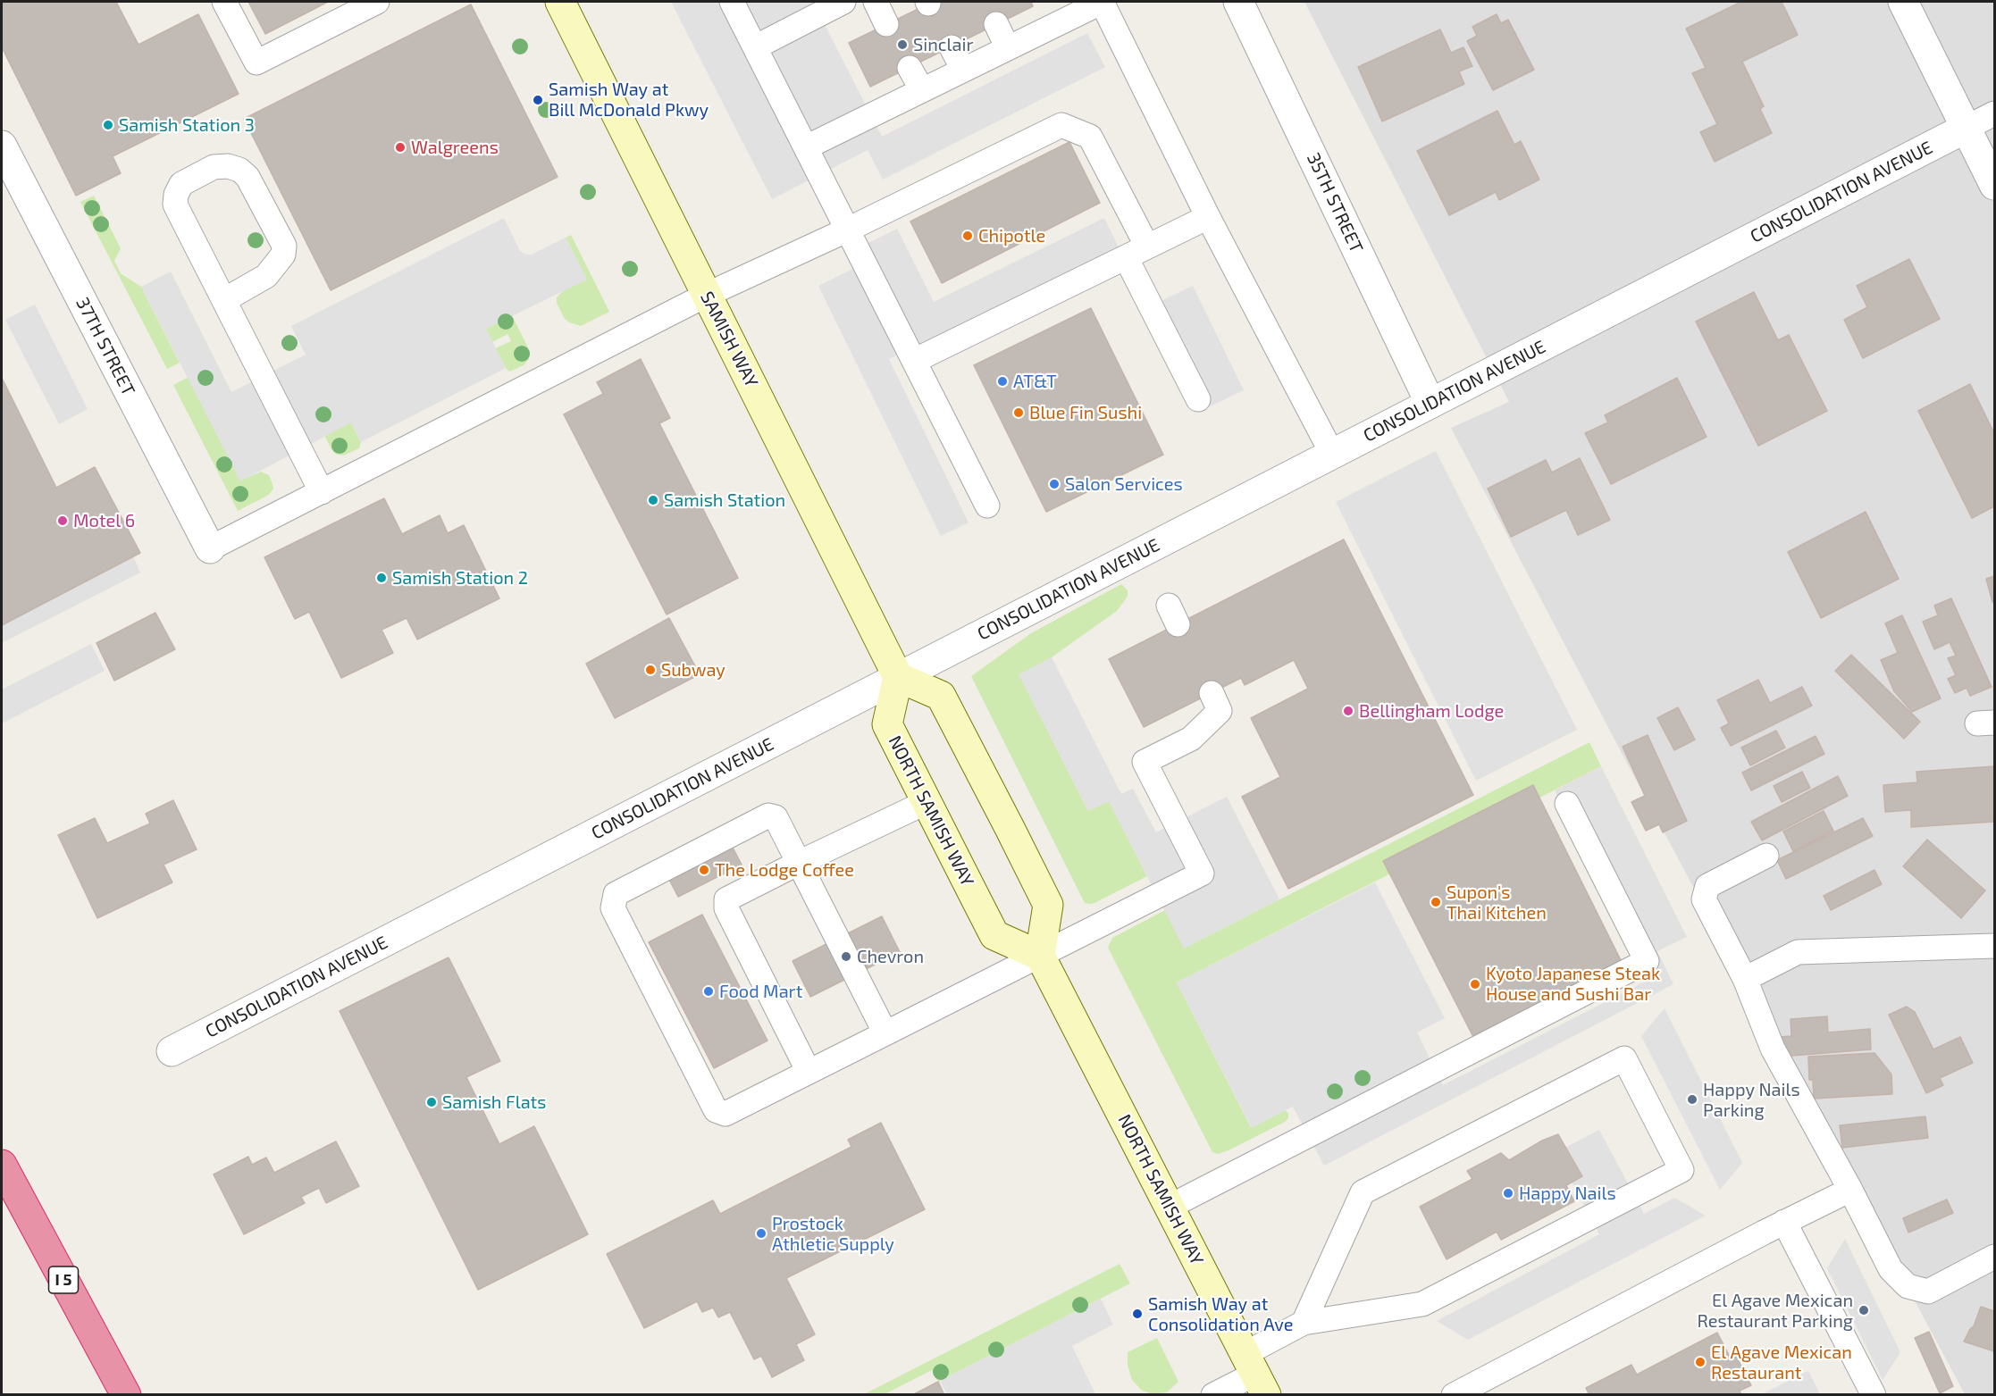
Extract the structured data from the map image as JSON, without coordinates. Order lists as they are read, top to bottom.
{
  "streets": {
    "highway": ["I 5"],
    "main road": ["SAMISH WAY", "NORTH SAMISH WAY"],
    "street": ["CONSOLIDATION AVENUE", "35TH STREET", "37TH STREET"]
  },
  "crossings": [
    ["CONSOLIDATION AVENUE", "35TH STREET"],
    ["CONSOLIDATION AVENUE", "SAMISH WAY"],
    ["CONSOLIDATION AVENUE", "NORTH SAMISH WAY"],
    ["SAMISH WAY", "NORTH SAMISH WAY"]
  ],
  "places": [
    "Sinclair",
    "Samish Way at Bill McDonald Pkwy",
    "Samish Station 3",
    "Walgreens",
    "Chipotle",
    "AT&T",
    "Blue Fin Sushi",
    "Salon Services",
    "Samish Station",
    "Motel 6",
    "Samish Station 2",
    "Subway",
    "Bellingham Lodge",
    "The Lodge Coffee",
    "Supon's Thai Kitchen",
    "Chevron",
    "Kyoto Japanese Steak House and Sushi Bar",
    "Food Mart",
    "Happy Nails Parking",
    "Samish Flats",
    "Happy Nails",
    "Prostock Athletic Supply",
    "El Agave Mexican Restaurant Parking",
    "Samish Way at Consolidation Ave",
    "El Agave Mexican Restaurant"
  ]
}
